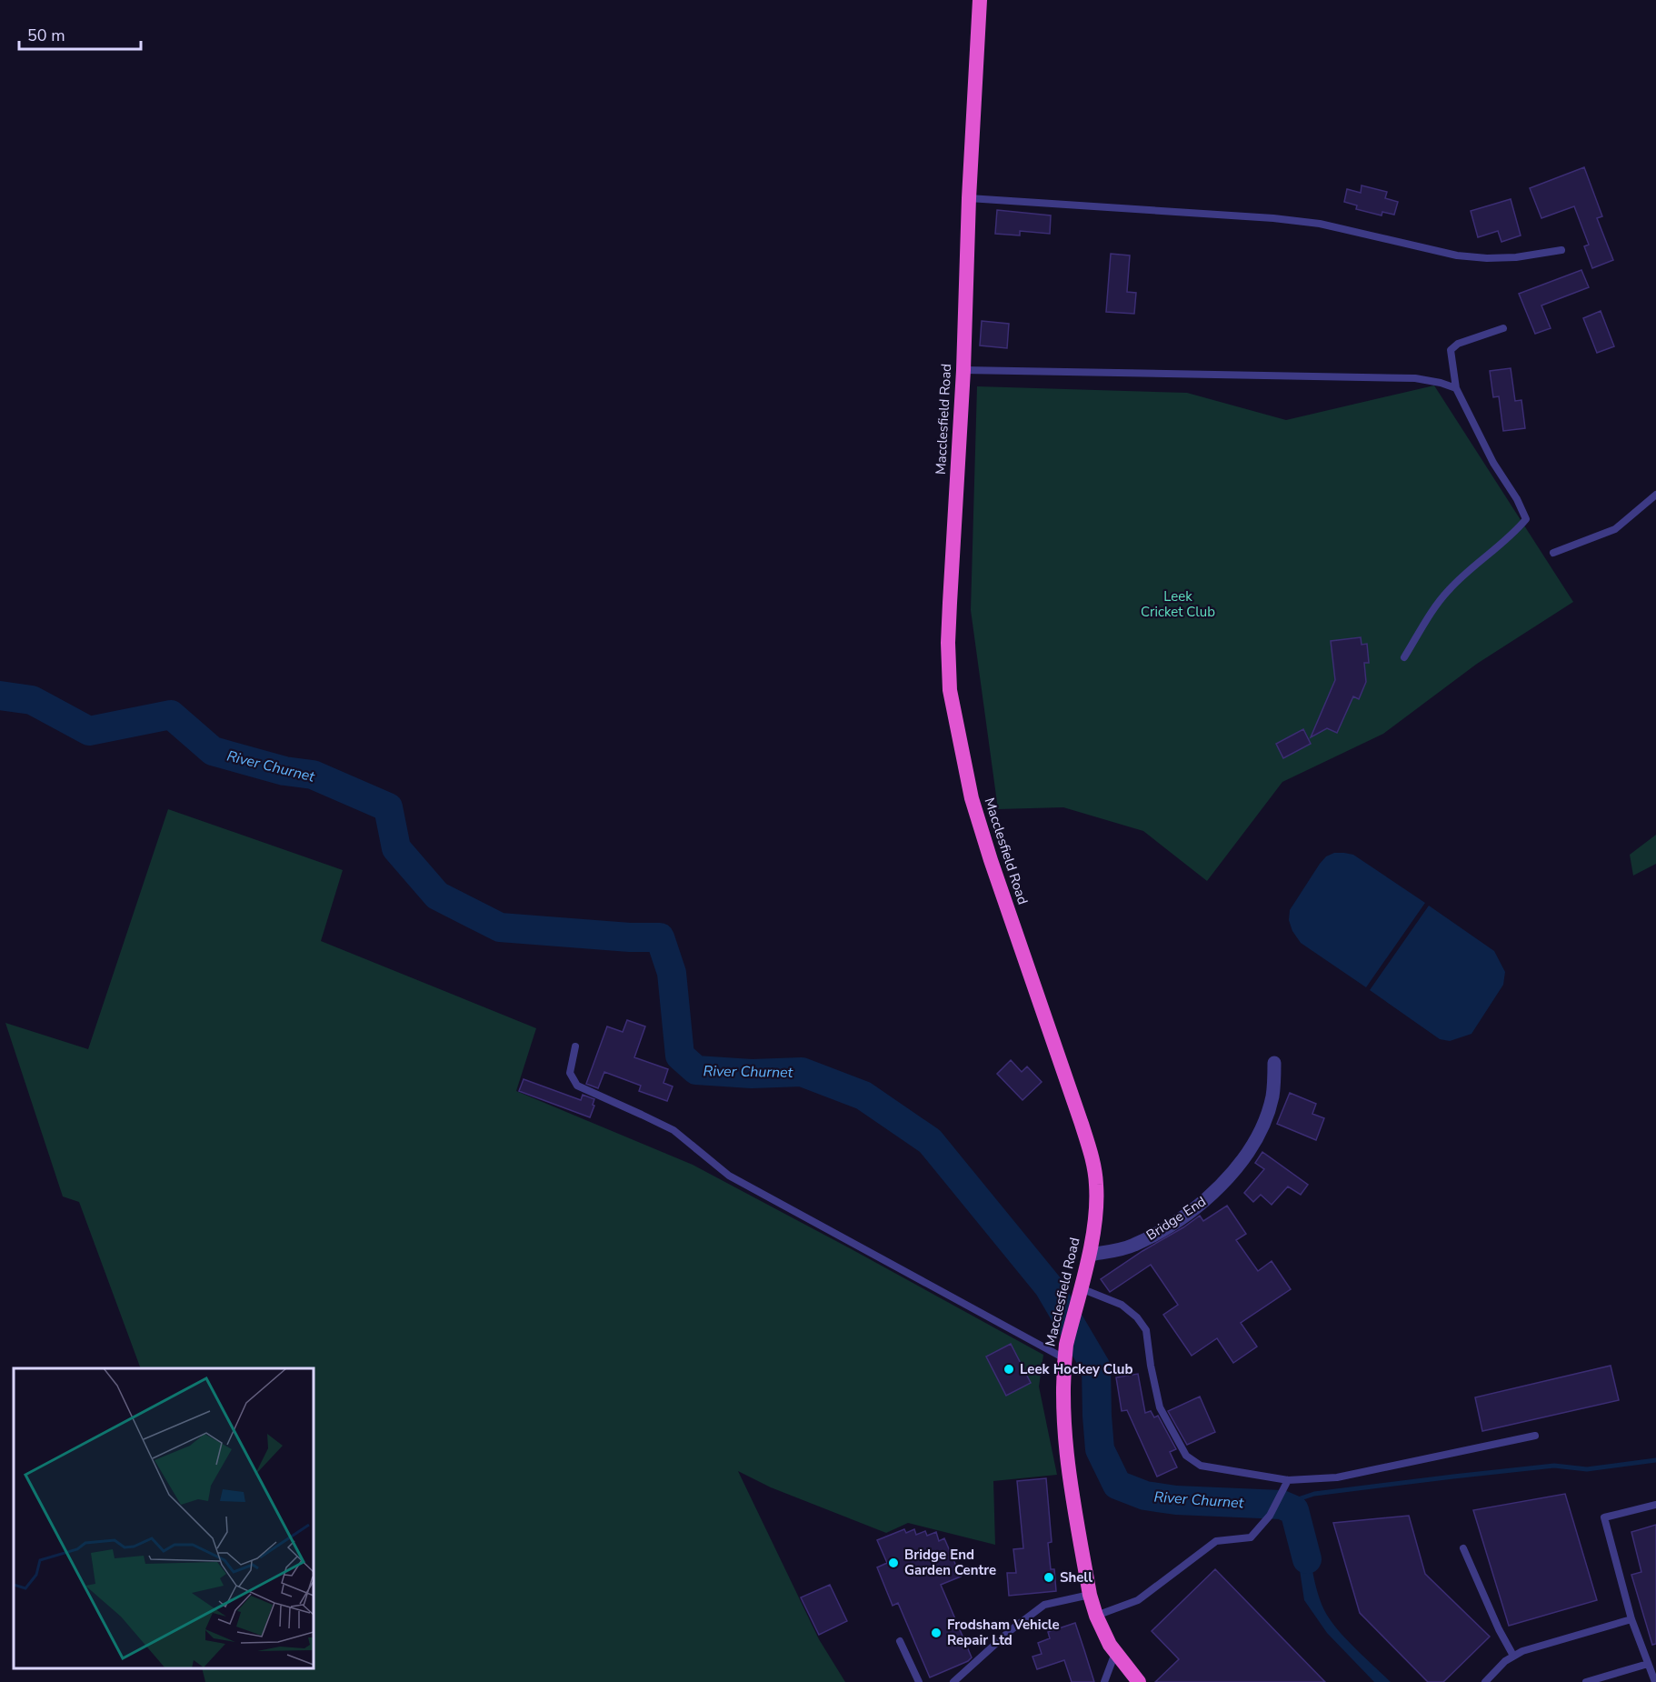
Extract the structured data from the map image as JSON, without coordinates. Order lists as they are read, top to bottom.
{
  "streets": {
    "highway": ["Macclesfield Road"],
    "street": ["Bridge End"]
  },
  "crossings": [
    ["Macclesfield Road", "Bridge End"]
  ],
  "water": ["River Churnet"],
  "parks": ["Leek Cricket Club"],
  "places": [
    "Leek Hockey Club",
    "Bridge End Garden Centre",
    "Shell",
    "Frodsham Vehicle Repair Ltd"
  ],
  "scale_bar": "50 m"
}
